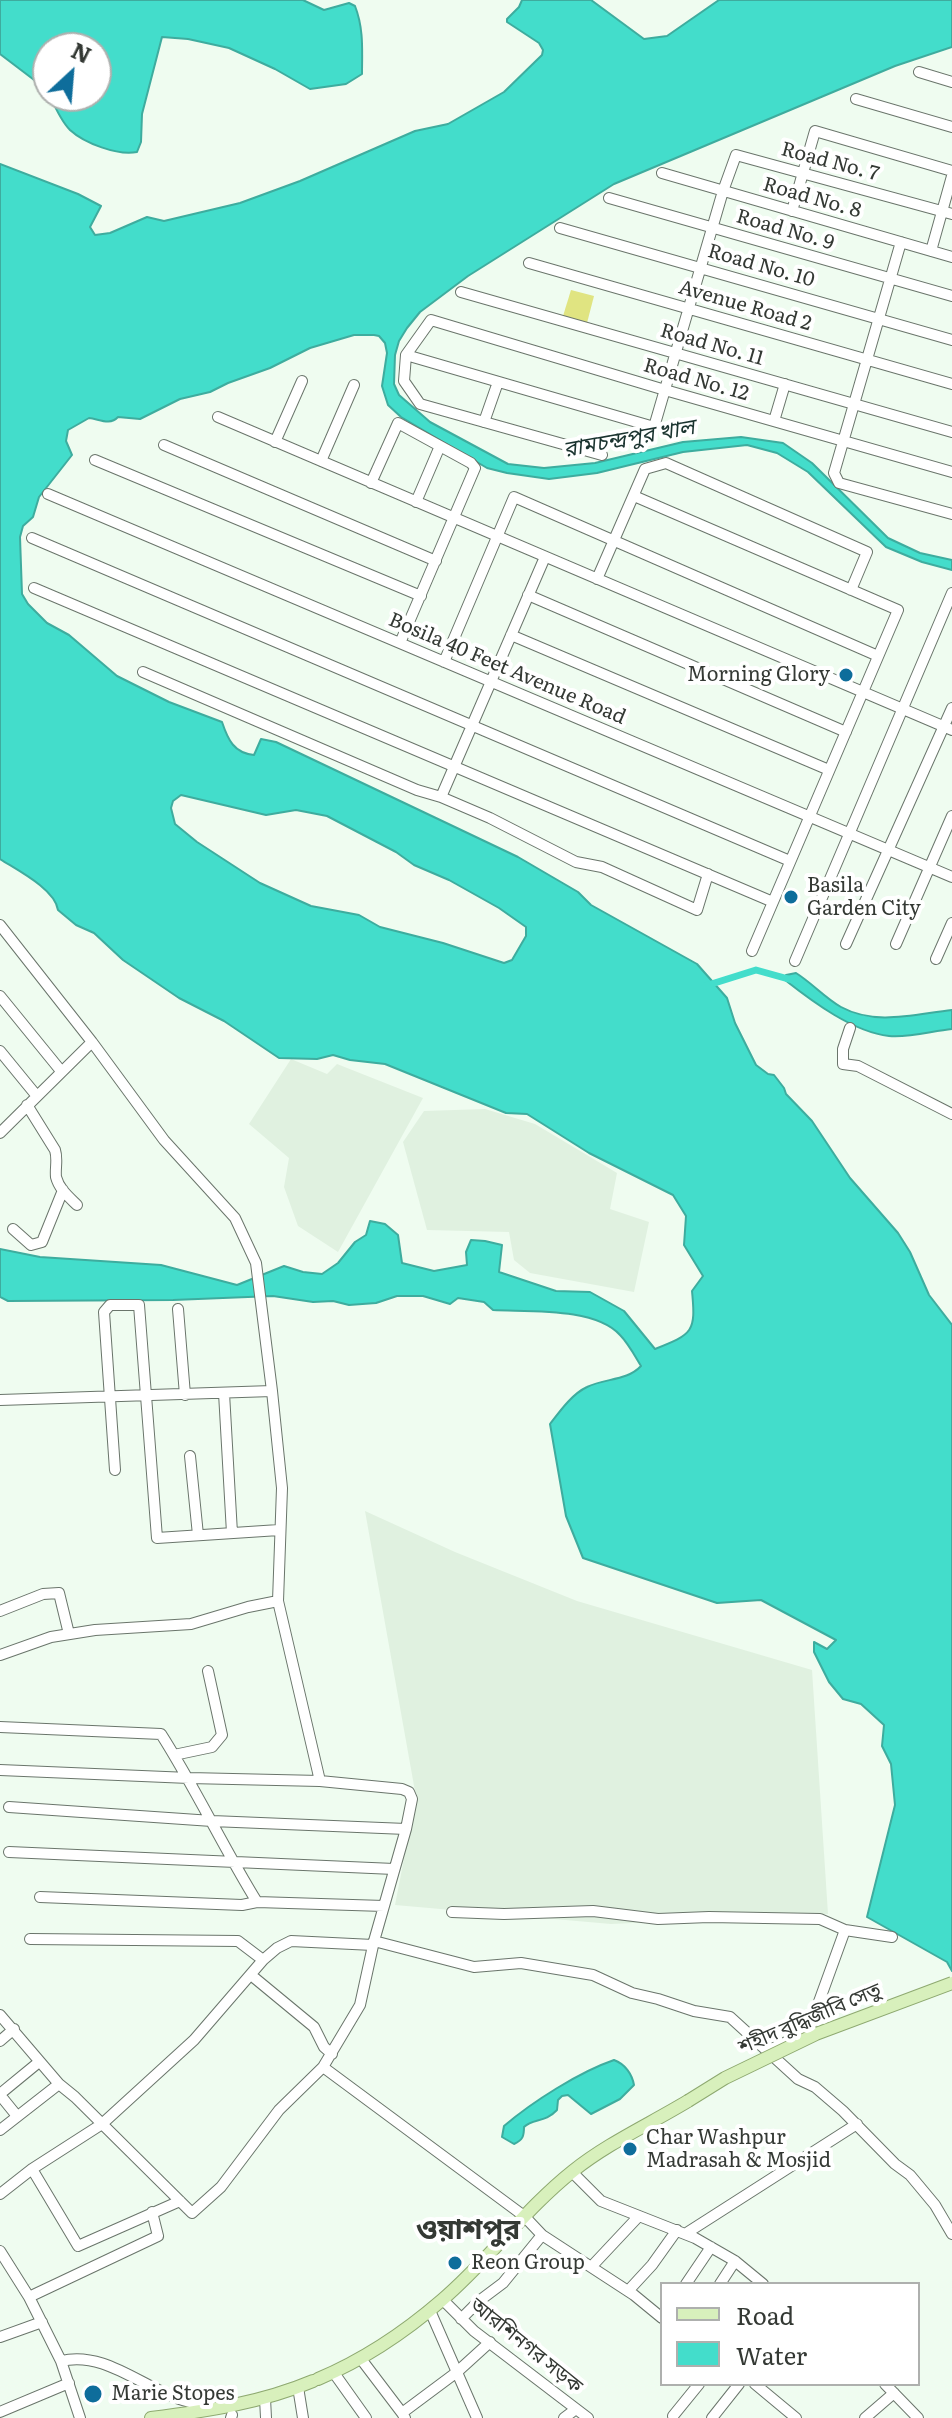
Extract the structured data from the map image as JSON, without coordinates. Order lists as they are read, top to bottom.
{
  "streets": {
    "main road": ["শহীদ বুদ্ধিজীবি সেতু"],
    "street": [
      "Road No. 7",
      "Road No. 8",
      "Road No. 9",
      "Road No. 10",
      "Avenue Road 2",
      "Road No. 11",
      "Road No. 12",
      "Bosila 40 Feet Avenue Road",
      "আরশিনগর সড়ক"
    ]
  },
  "crossings": [
    ["Road No. 7", "Road No. 8"],
    ["শহীদ বুদ্ধিজীবি সেতু", "আরশিনগর সড়ক"]
  ],
  "districts": ["ওয়াশপুর"],
  "water": ["রামচন্দ্রপুর খাল"],
  "places": [
    "Morning Glory",
    "Basila Garden City",
    "Char Washpur Madrasah & Mosjid",
    "Reon Group",
    "Marie Stopes"
  ],
  "legend": ["Road", "Water"],
  "north": "top right"
}
